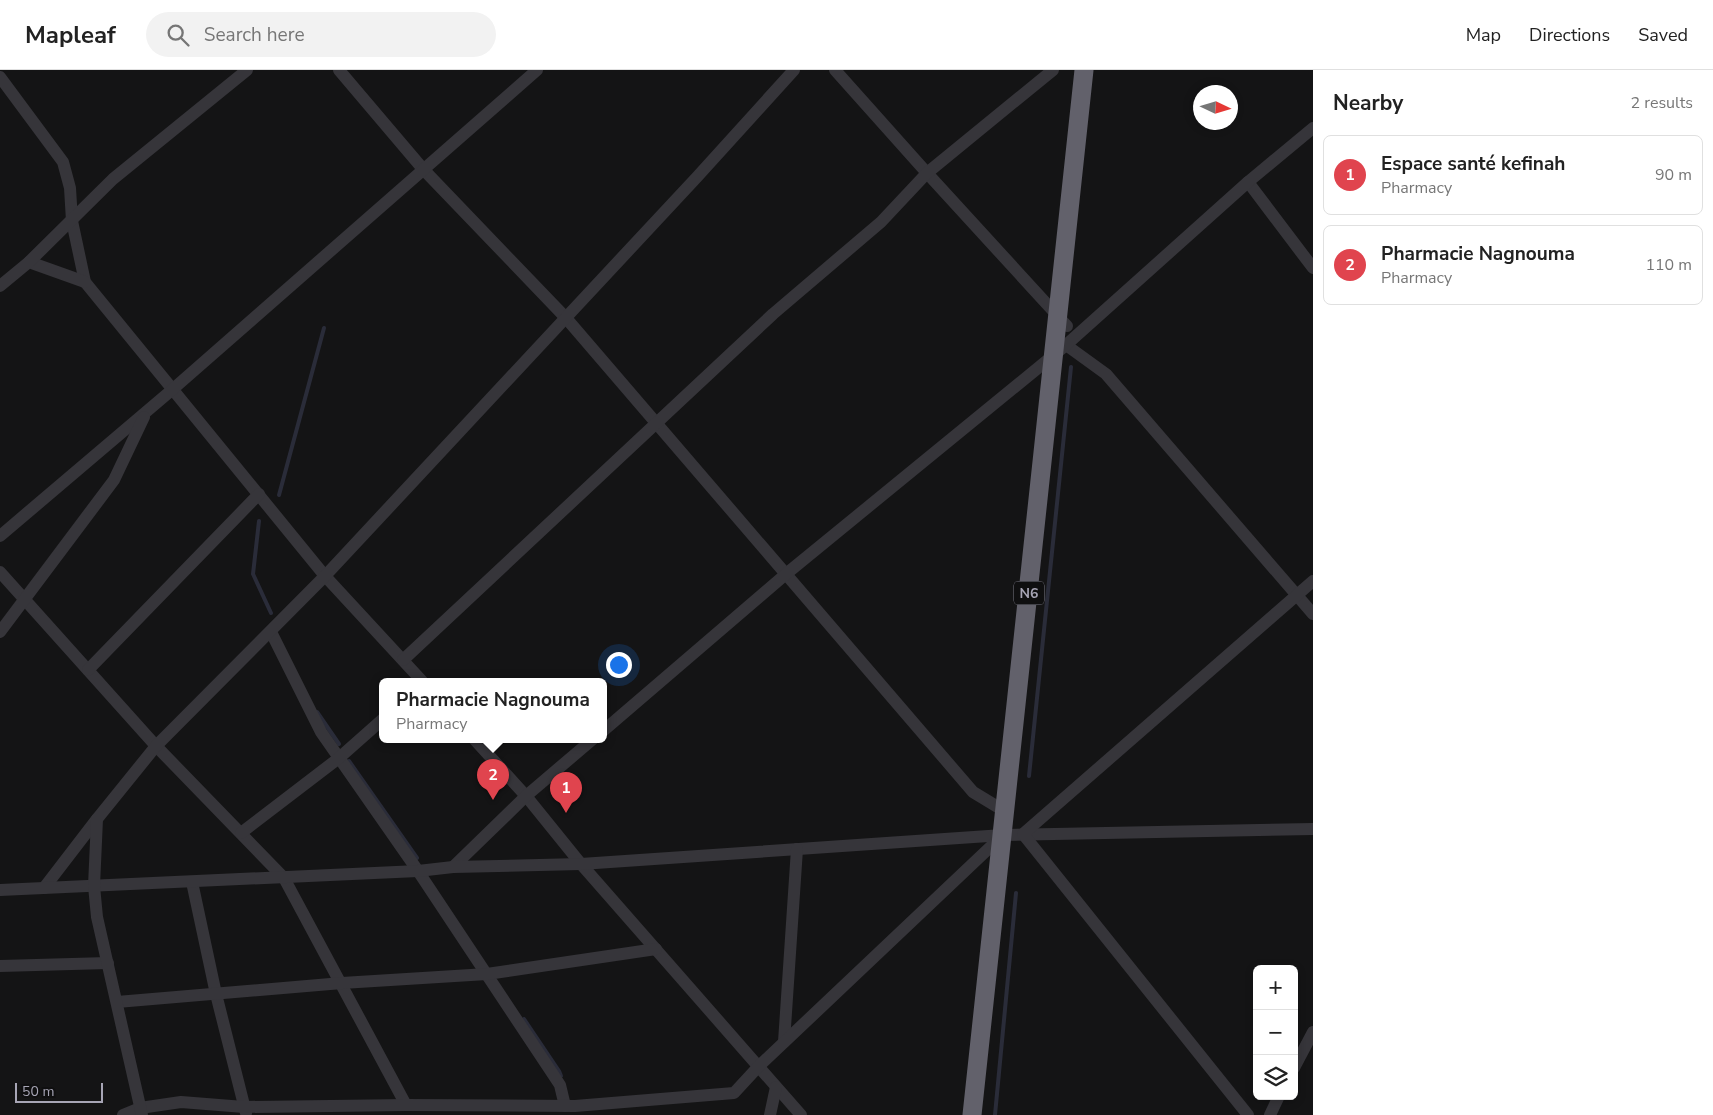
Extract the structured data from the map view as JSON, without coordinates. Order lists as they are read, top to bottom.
{
  "streets": {
    "highway": ["N6"]
  },
  "scale_bar": "50 m",
  "north": "right",
  "page": {
    "header": "Mapleaf",
    "search": "Search here",
    "nav": ["Map", "Directions", "Saved"],
    "heading": ["Nearby", "2 results"],
    "list": [
      {
        "mark": "1",
        "name": "Espace santé kefinah",
        "note": "Pharmacy",
        "value": "90 m"
      },
      {
        "mark": "2",
        "name": "Pharmacie Nagnouma",
        "note": "Pharmacy",
        "value": "110 m"
      }
    ],
    "popup": ["Pharmacie Nagnouma", "Pharmacy"],
    "pins": ["2", "1"],
    "map_buttons": ["+", "−"],
    "scale": "50 m"
  }
}
